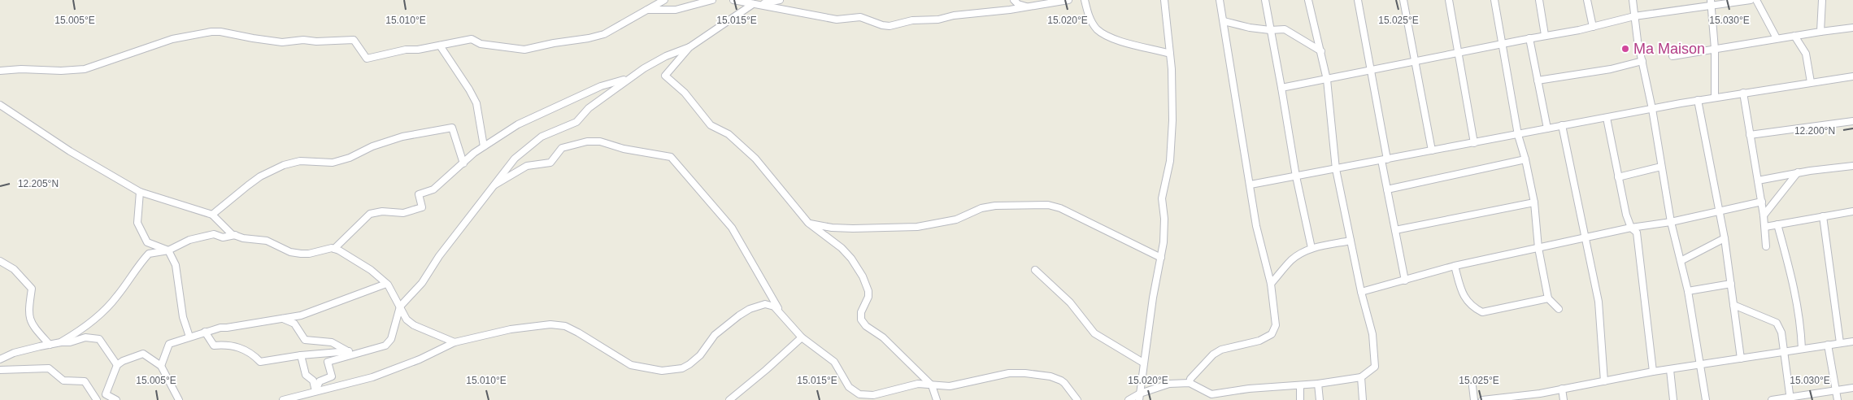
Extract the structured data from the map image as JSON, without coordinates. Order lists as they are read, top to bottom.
{
  "places": ["Ma Maison"],
  "coordinates": [
    "15.005°E",
    "15.010°E",
    "15.015°E",
    "15.020°E",
    "15.025°E",
    "15.030°E",
    "12.200°N",
    "12.205°N"
  ]
}
